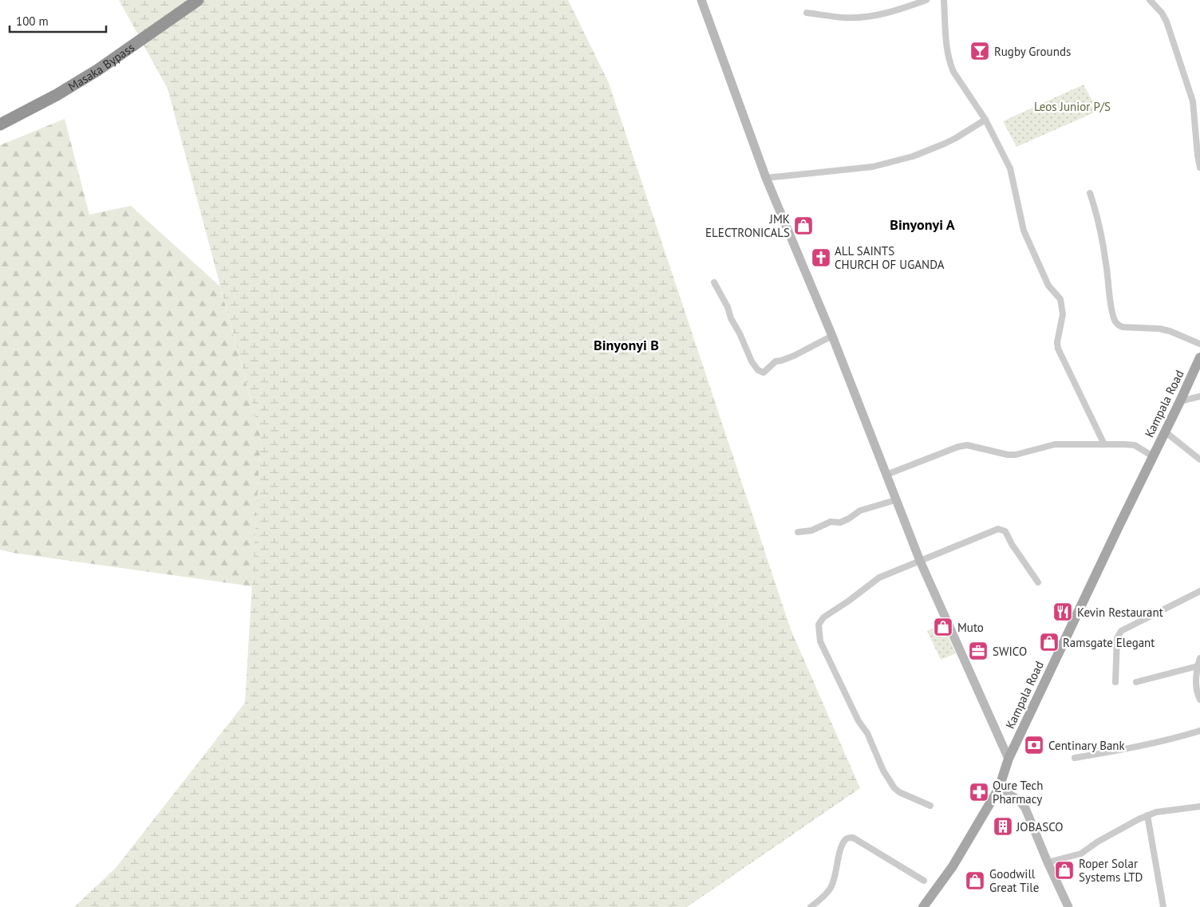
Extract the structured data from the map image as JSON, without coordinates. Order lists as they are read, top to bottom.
{
  "streets": {
    "highway": ["Masaka Bypass"],
    "main road": ["Kampala Road"]
  },
  "districts": ["Binyonyi A", "Binyonyi B"],
  "parks": ["Leos Junior P/S"],
  "places": {
    "bar": ["Rugby Grounds"],
    "shop": [
      "JMK ELECTRONICALS",
      "Muto",
      "Ramsgate Elegant",
      "Roper Solar Systems LTD",
      "Goodwill Great Tile"
    ],
    "church": ["ALL SAINTS CHURCH OF UGANDA"],
    "restaurant": ["Kevin Restaurant"],
    "office": ["SWICO"],
    "bank": ["Centinary Bank"],
    "pharmacy": ["Qure Tech Pharmacy"],
    "building": ["JOBASCO"]
  },
  "scale_bar": "100 m"
}
